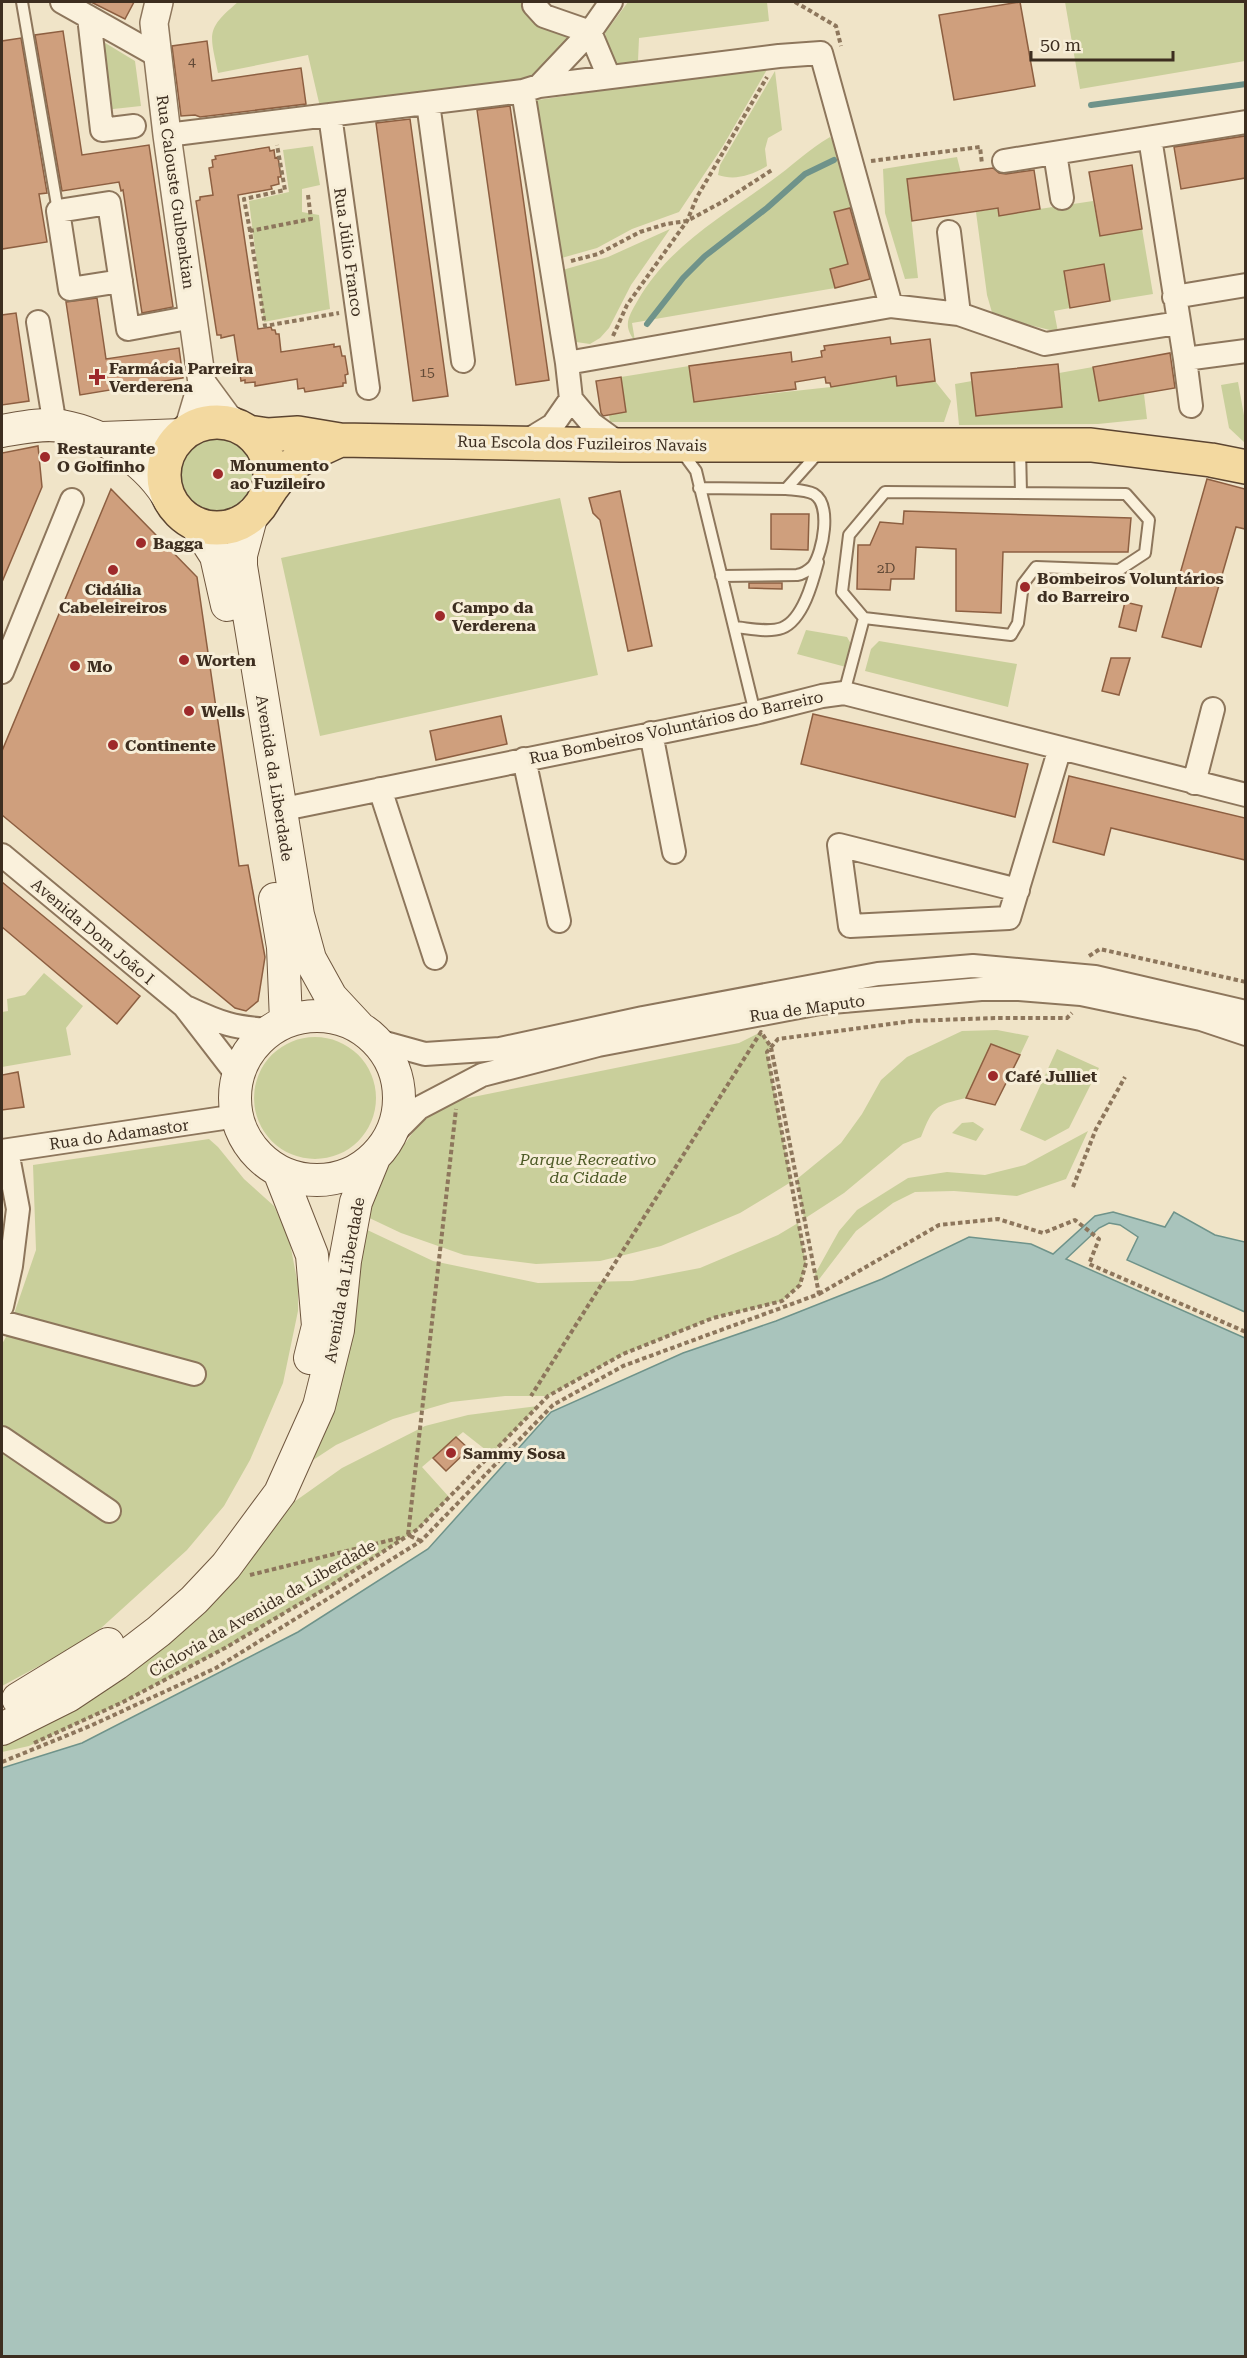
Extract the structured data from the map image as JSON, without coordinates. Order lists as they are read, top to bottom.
{
  "streets": {
    "main road": ["Rua Escola dos Fuzileiros Navais", "Avenida da Liberdade"],
    "street": [
      "Rua Calouste Gulbenkian",
      "Rua Júlio Franco",
      "Rua Bombeiros Voluntários do Barreiro",
      "Avenida Dom João I",
      "Rua de Maputo",
      "Rua do Adamastor"
    ],
    "path": ["Ciclovia da Avenida da Liberdade"]
  },
  "crossings": [
    ["Rua Calouste Gulbenkian", "Rua Escola dos Fuzileiros Navais"],
    ["Rua Calouste Gulbenkian", "Avenida da Liberdade"],
    ["Rua Escola dos Fuzileiros Navais", "Avenida da Liberdade"],
    ["Rua Bombeiros Voluntários do Barreiro", "Avenida da Liberdade"],
    ["Avenida da Liberdade", "Avenida Dom João I"],
    ["Avenida da Liberdade", "Rua de Maputo"],
    ["Avenida da Liberdade", "Rua do Adamastor"],
    ["Avenida da Liberdade", "Ciclovia da Avenida da Liberdade"],
    ["Avenida Dom João I", "Rua de Maputo"],
    ["Avenida Dom João I", "Rua do Adamastor"],
    ["Rua de Maputo", "Rua do Adamastor"]
  ],
  "parks": ["Parque Recreativo da Cidade"],
  "places": {
    "health": ["Farmácia Parreira Verderena"],
    "other": [
      "Restaurante O Golfinho",
      "Monumento ao Fuzileiro",
      "Bagga",
      "Cidália Cabeleireiros",
      "Bombeiros Voluntários do Barreiro",
      "Campo da Verderena",
      "Worten",
      "Mo",
      "Wells",
      "Continente",
      "Café Julliet",
      "Sammy Sosa"
    ]
  },
  "house_numbers": ["4", "15", "2D"],
  "scale_bar": "50 m"
}
